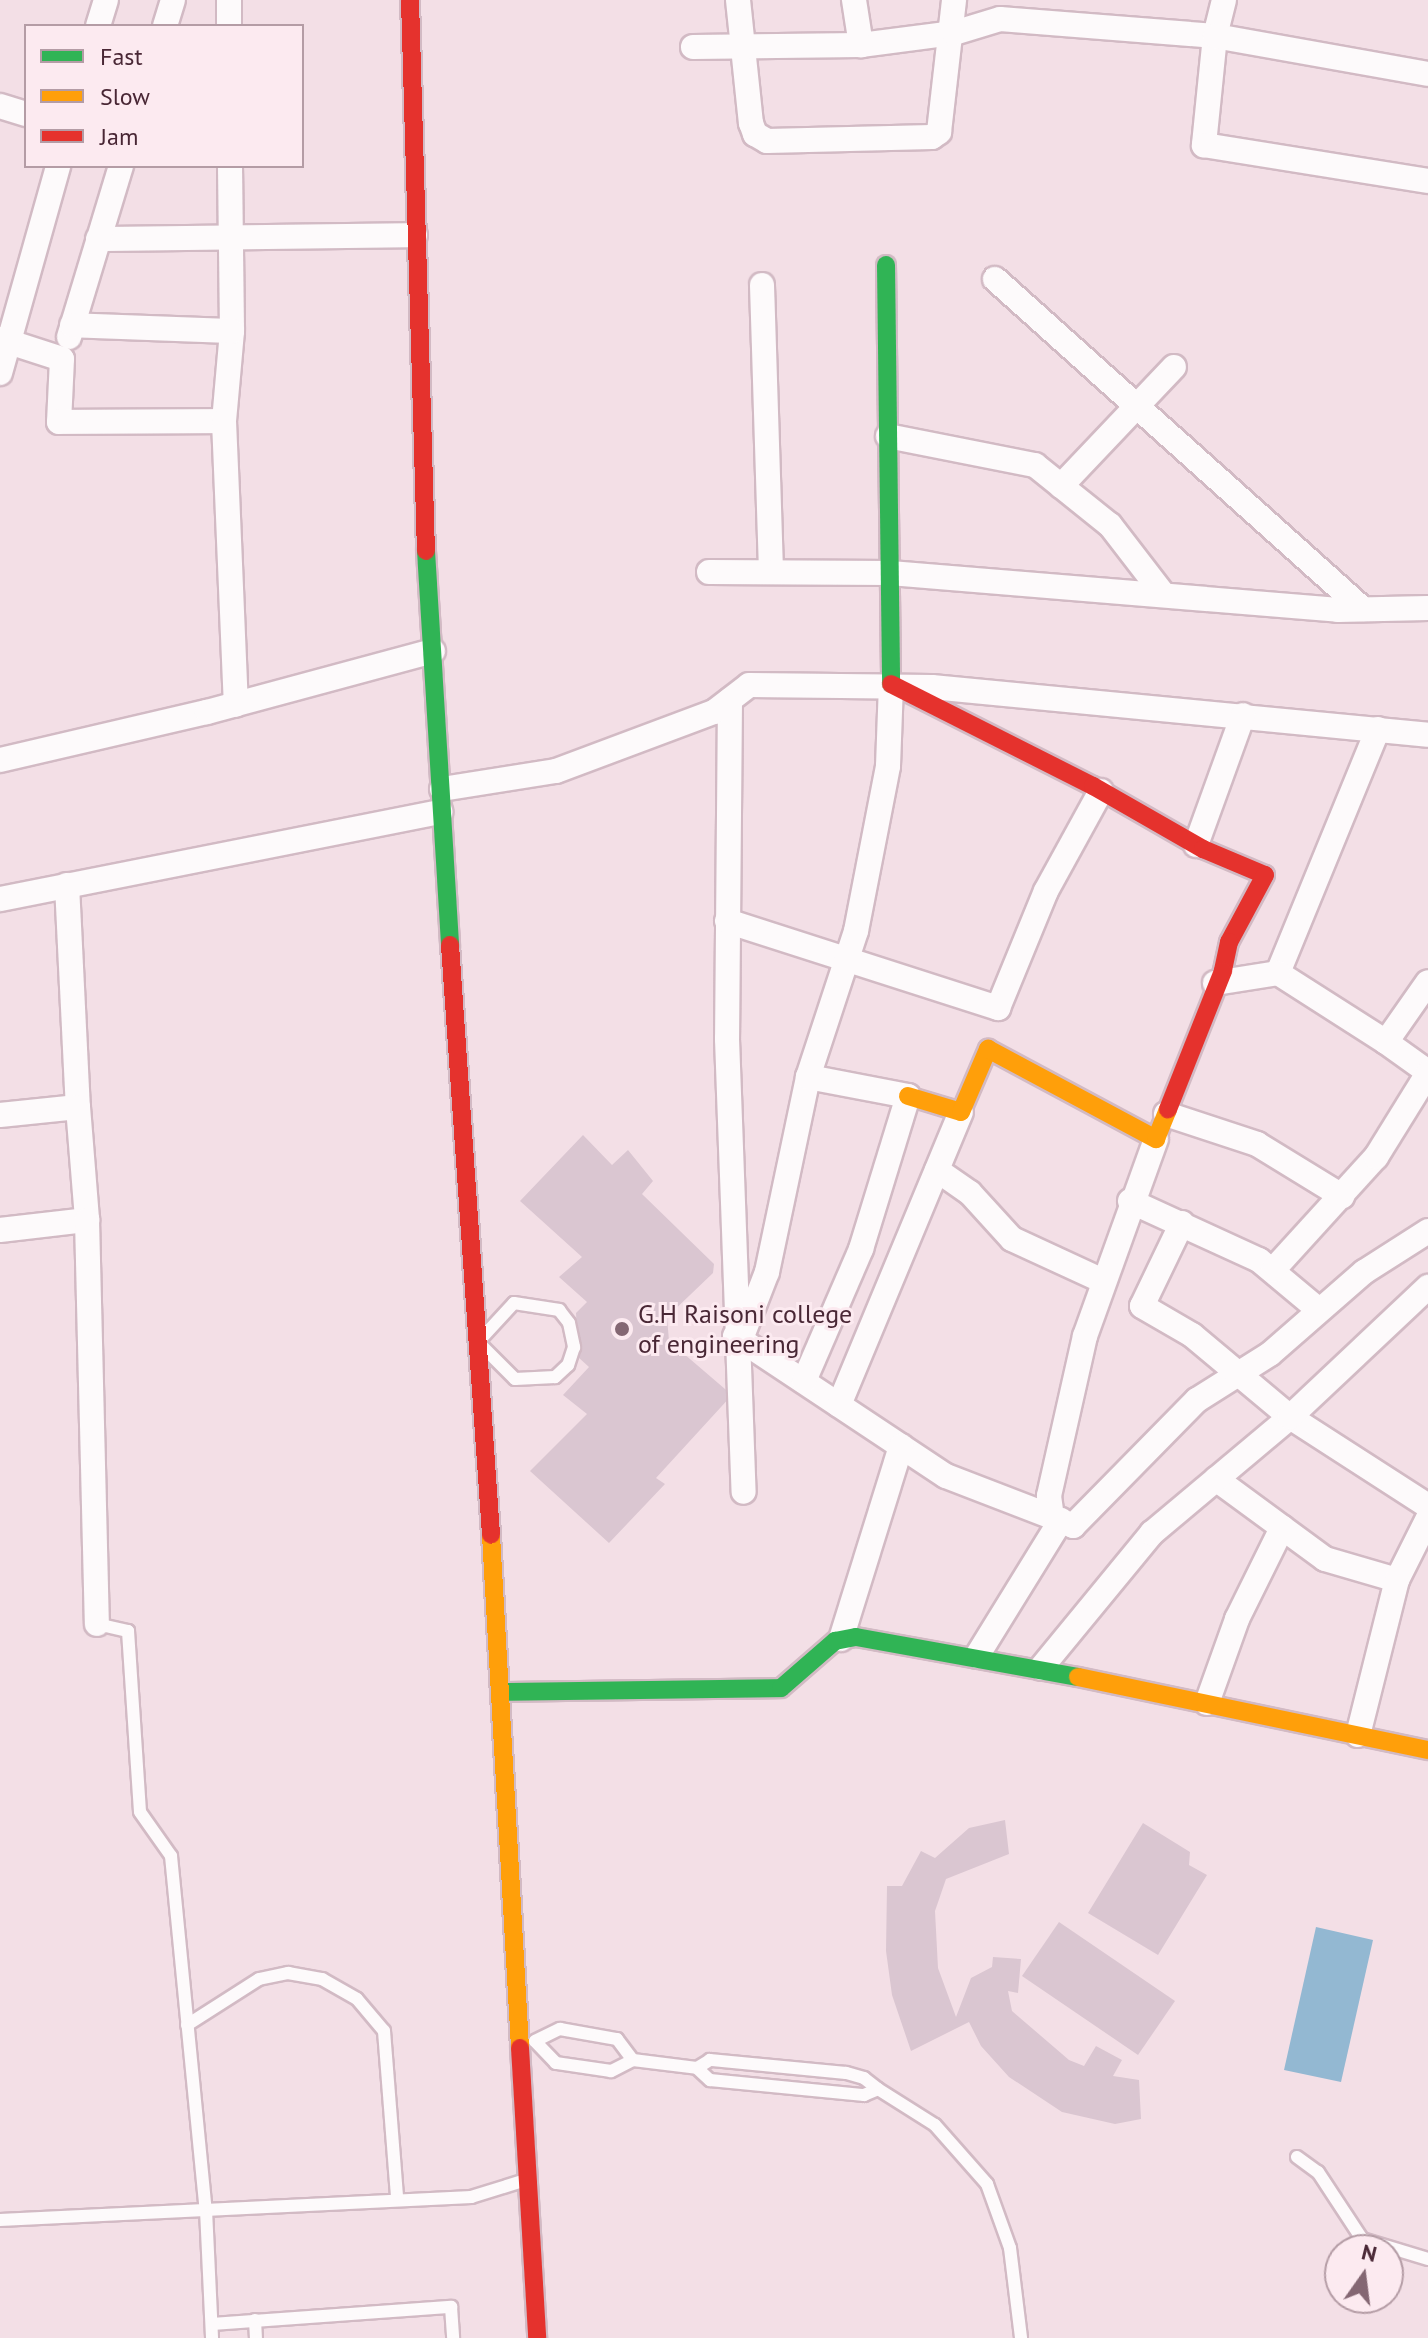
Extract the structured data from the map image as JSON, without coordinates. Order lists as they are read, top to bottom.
{
  "places": ["G.H Raisoni college of engineering"],
  "legend": ["Fast", "Slow", "Jam"],
  "north": "top"
}
